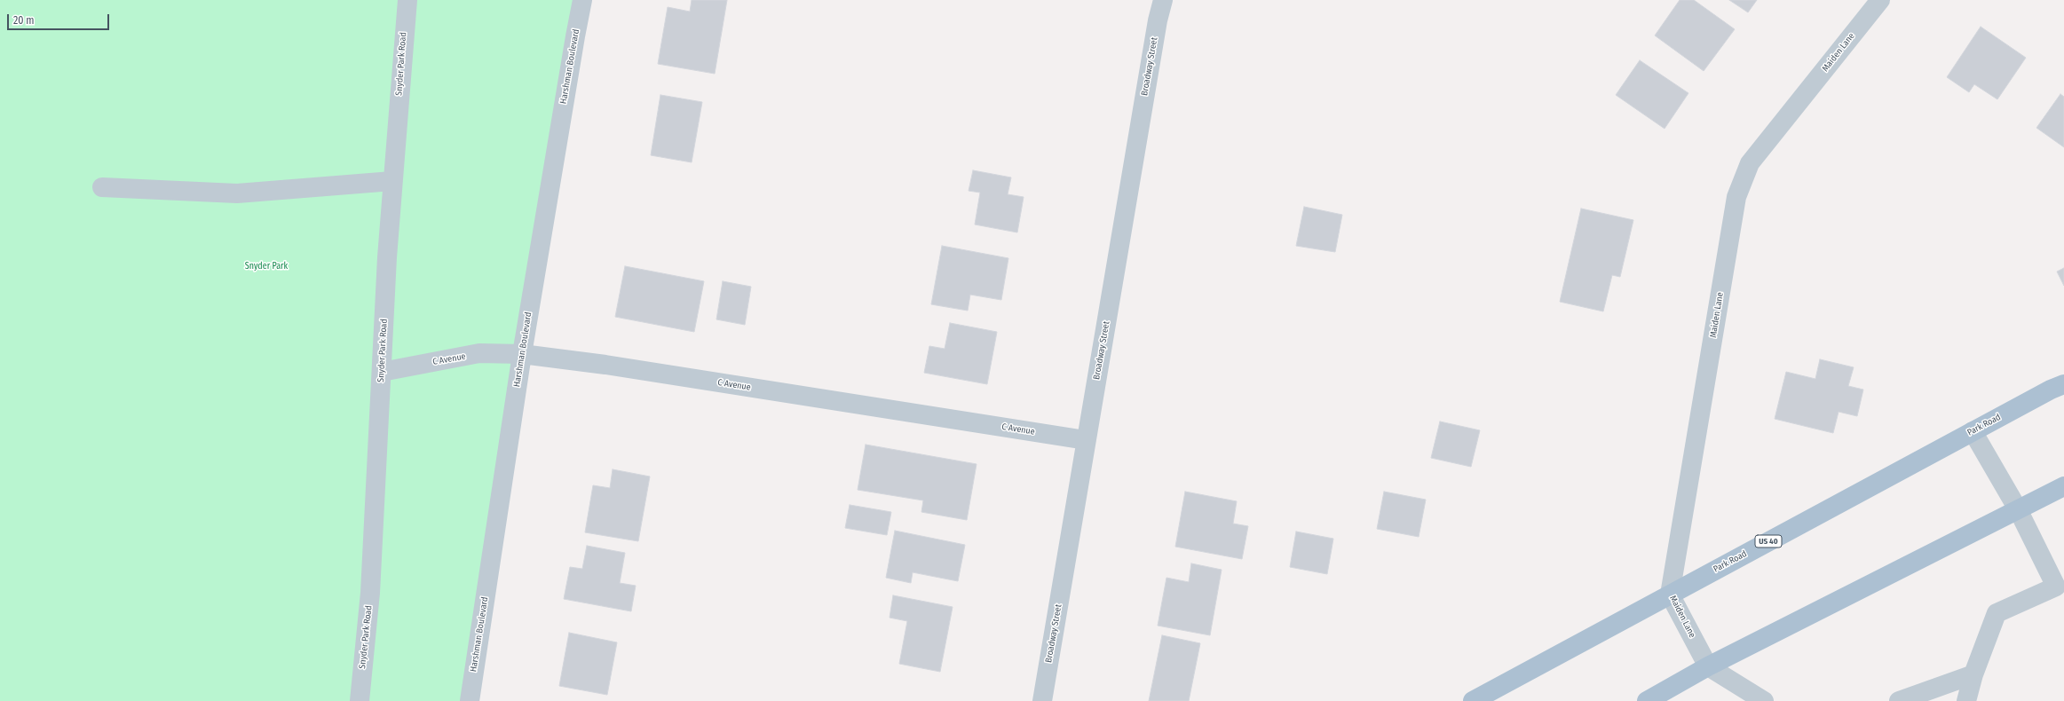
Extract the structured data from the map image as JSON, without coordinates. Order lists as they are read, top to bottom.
{
  "streets": {
    "main road": ["Park Road", "US 40"],
    "street": [
      "Maiden Lane",
      "Snyder Park Road",
      "Harshman Boulevard",
      "Broadway Street",
      "C Avenue"
    ]
  },
  "crossings": [
    ["Maiden Lane", "Park Road"],
    ["Snyder Park Road", "C Avenue"],
    ["Harshman Boulevard", "C Avenue"],
    ["Broadway Street", "C Avenue"]
  ],
  "parks": ["Snyder Park"],
  "scale_bar": "20 m"
}
